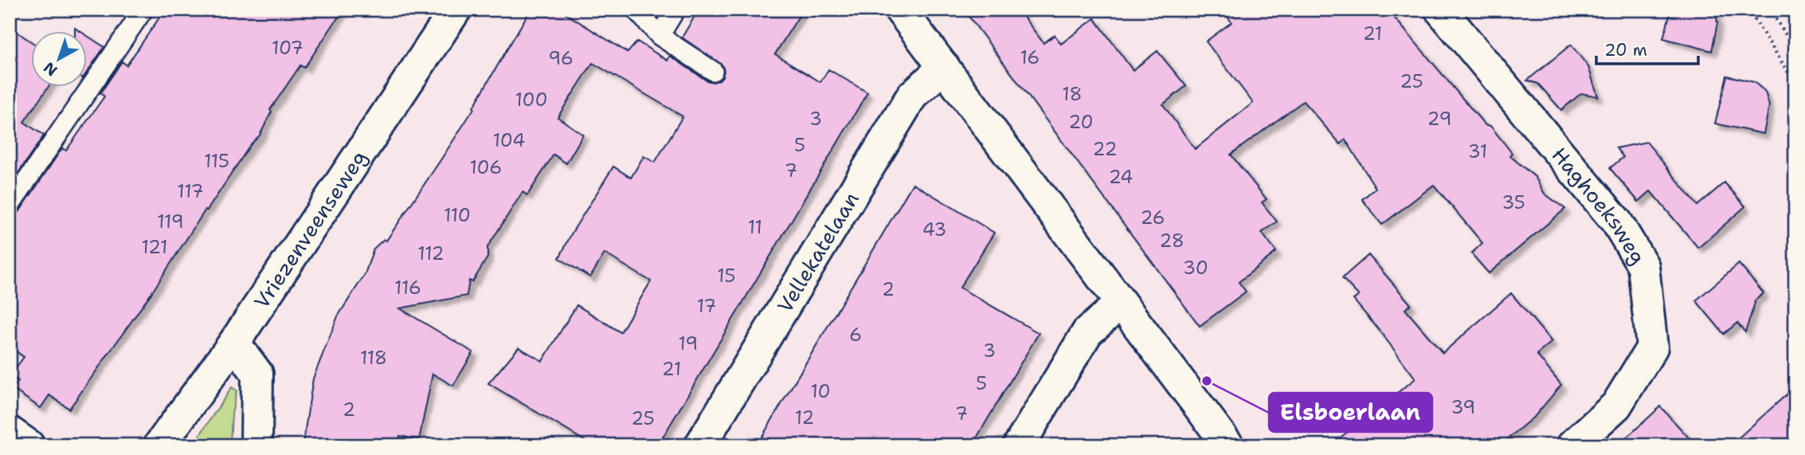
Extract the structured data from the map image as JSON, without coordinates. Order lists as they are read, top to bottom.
{
  "streets": {
    "street": ["Haghoeksweg", "Vriezenveenseweg", "Vellekatelaan"]
  },
  "places": ["Elsboerlaan"],
  "house_numbers": [
    "21",
    "107",
    "16",
    "96",
    "25",
    "18",
    "100",
    "3",
    "29",
    "20",
    "104",
    "5",
    "22",
    "31",
    "115",
    "106",
    "7",
    "24",
    "117",
    "35",
    "110",
    "26",
    "119",
    "11",
    "43",
    "28",
    "121",
    "112",
    "30",
    "15",
    "116",
    "2",
    "17",
    "6",
    "19",
    "3",
    "118",
    "21",
    "5",
    "10",
    "39",
    "2",
    "7",
    "12",
    "25"
  ],
  "scale_bar": "20 m",
  "north": "bottom left"
}
